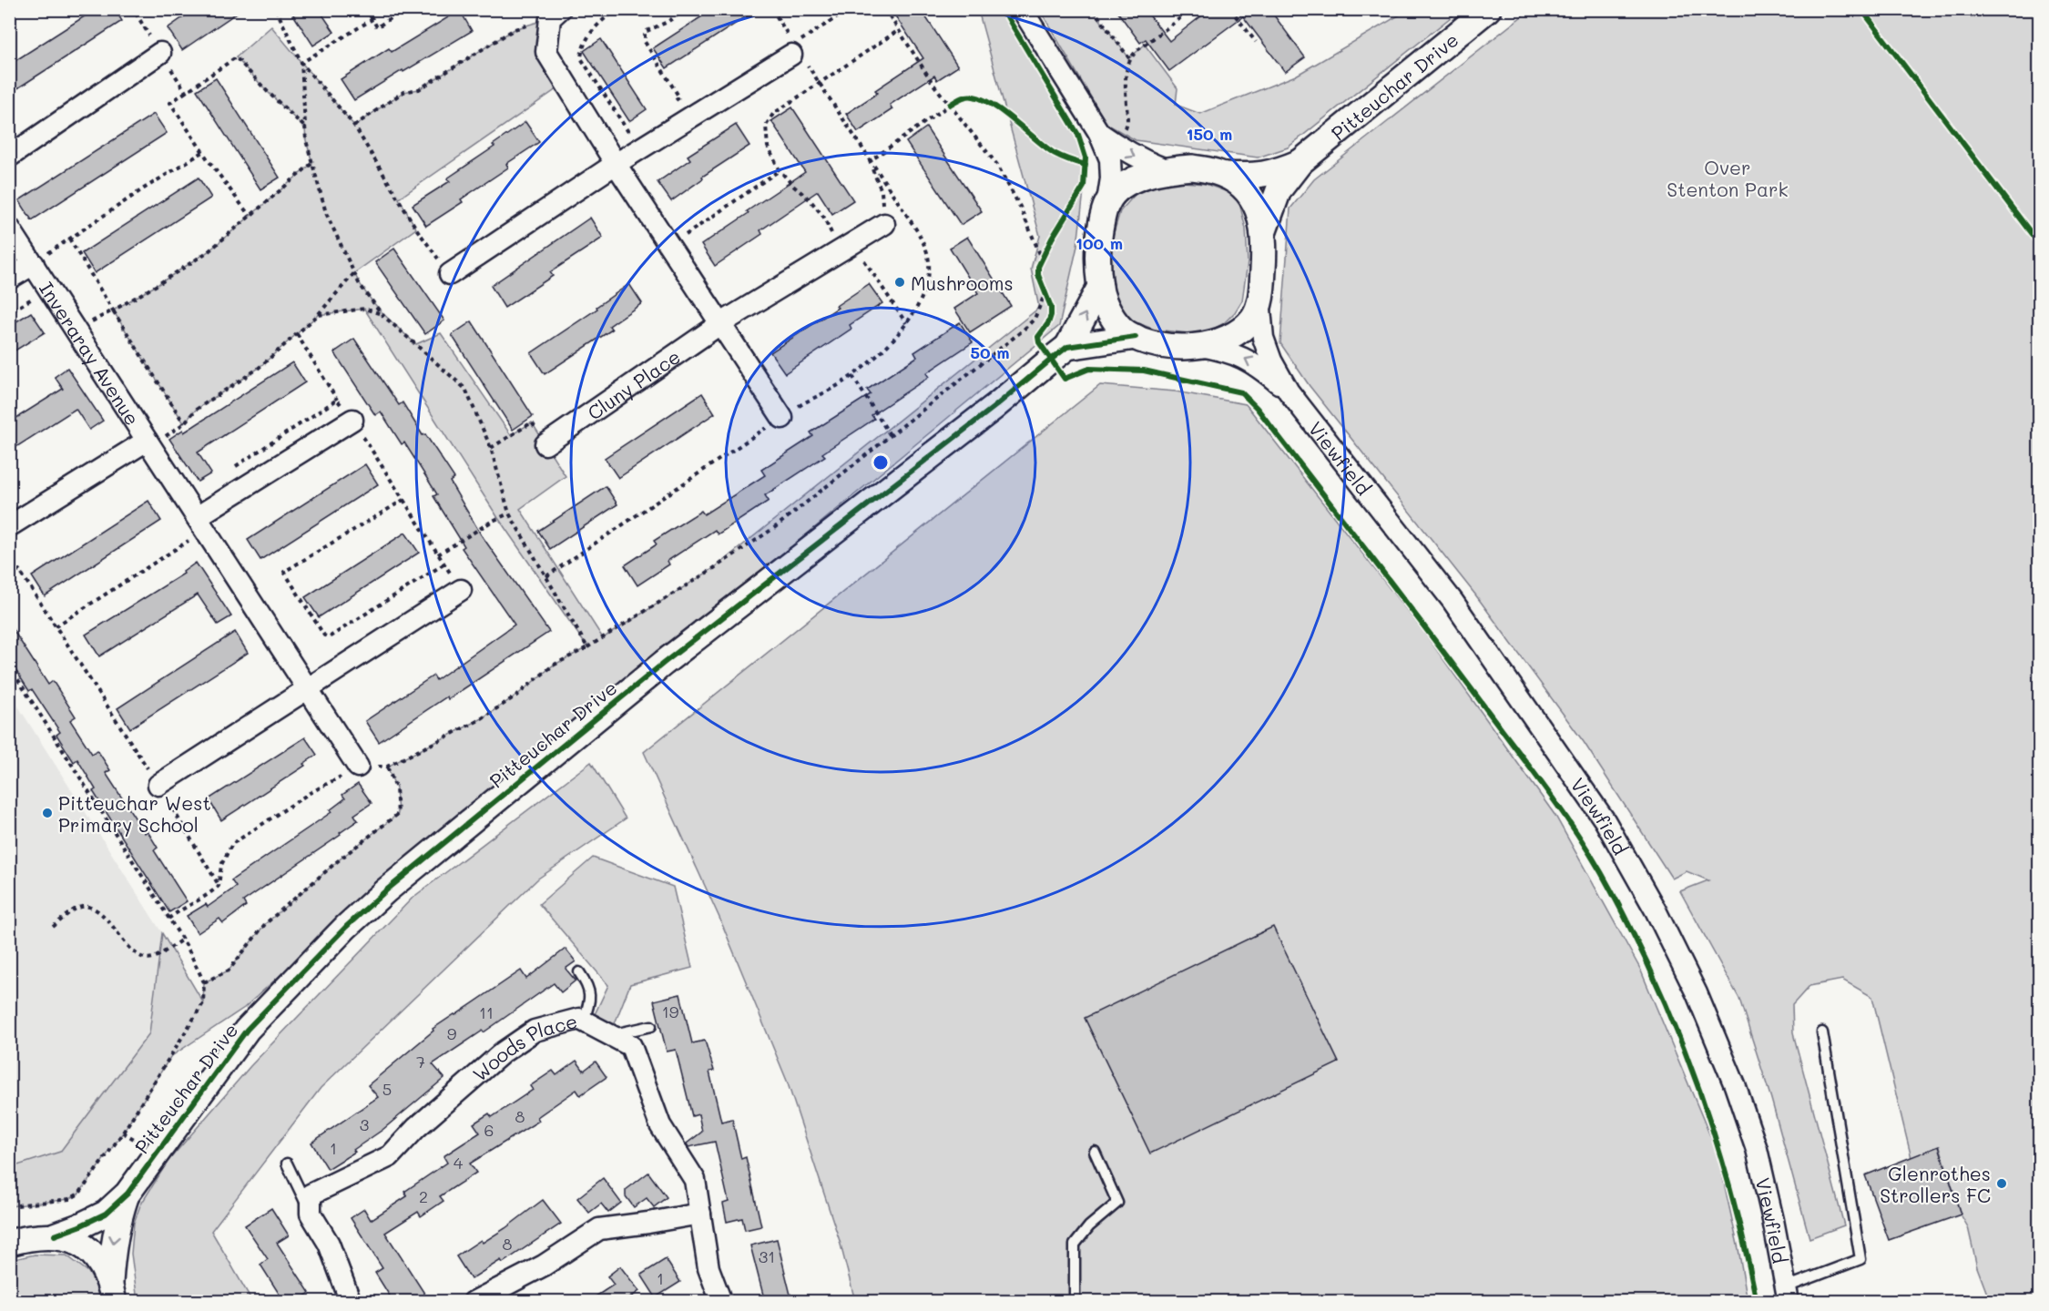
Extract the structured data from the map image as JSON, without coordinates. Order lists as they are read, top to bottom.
{
  "streets": {
    "street": [
      "Pitteuchar Drive",
      "Inveraray Avenue",
      "Cluny Place",
      "Viewfield",
      "Woods Place"
    ]
  },
  "crossings": [
    ["Pitteuchar Drive", "Viewfield"]
  ],
  "parks": ["Over Stenton Park"],
  "places": ["Mushrooms", "Pitteuchar West Primary School", "Glenrothes Strollers FC"],
  "house_numbers": [
    "19",
    "11",
    "9",
    "7",
    "5",
    "8",
    "3",
    "6",
    "1",
    "4",
    "2",
    "8",
    "31",
    "1"
  ],
  "rings": ["150 m", "100 m", "50 m"]
}
